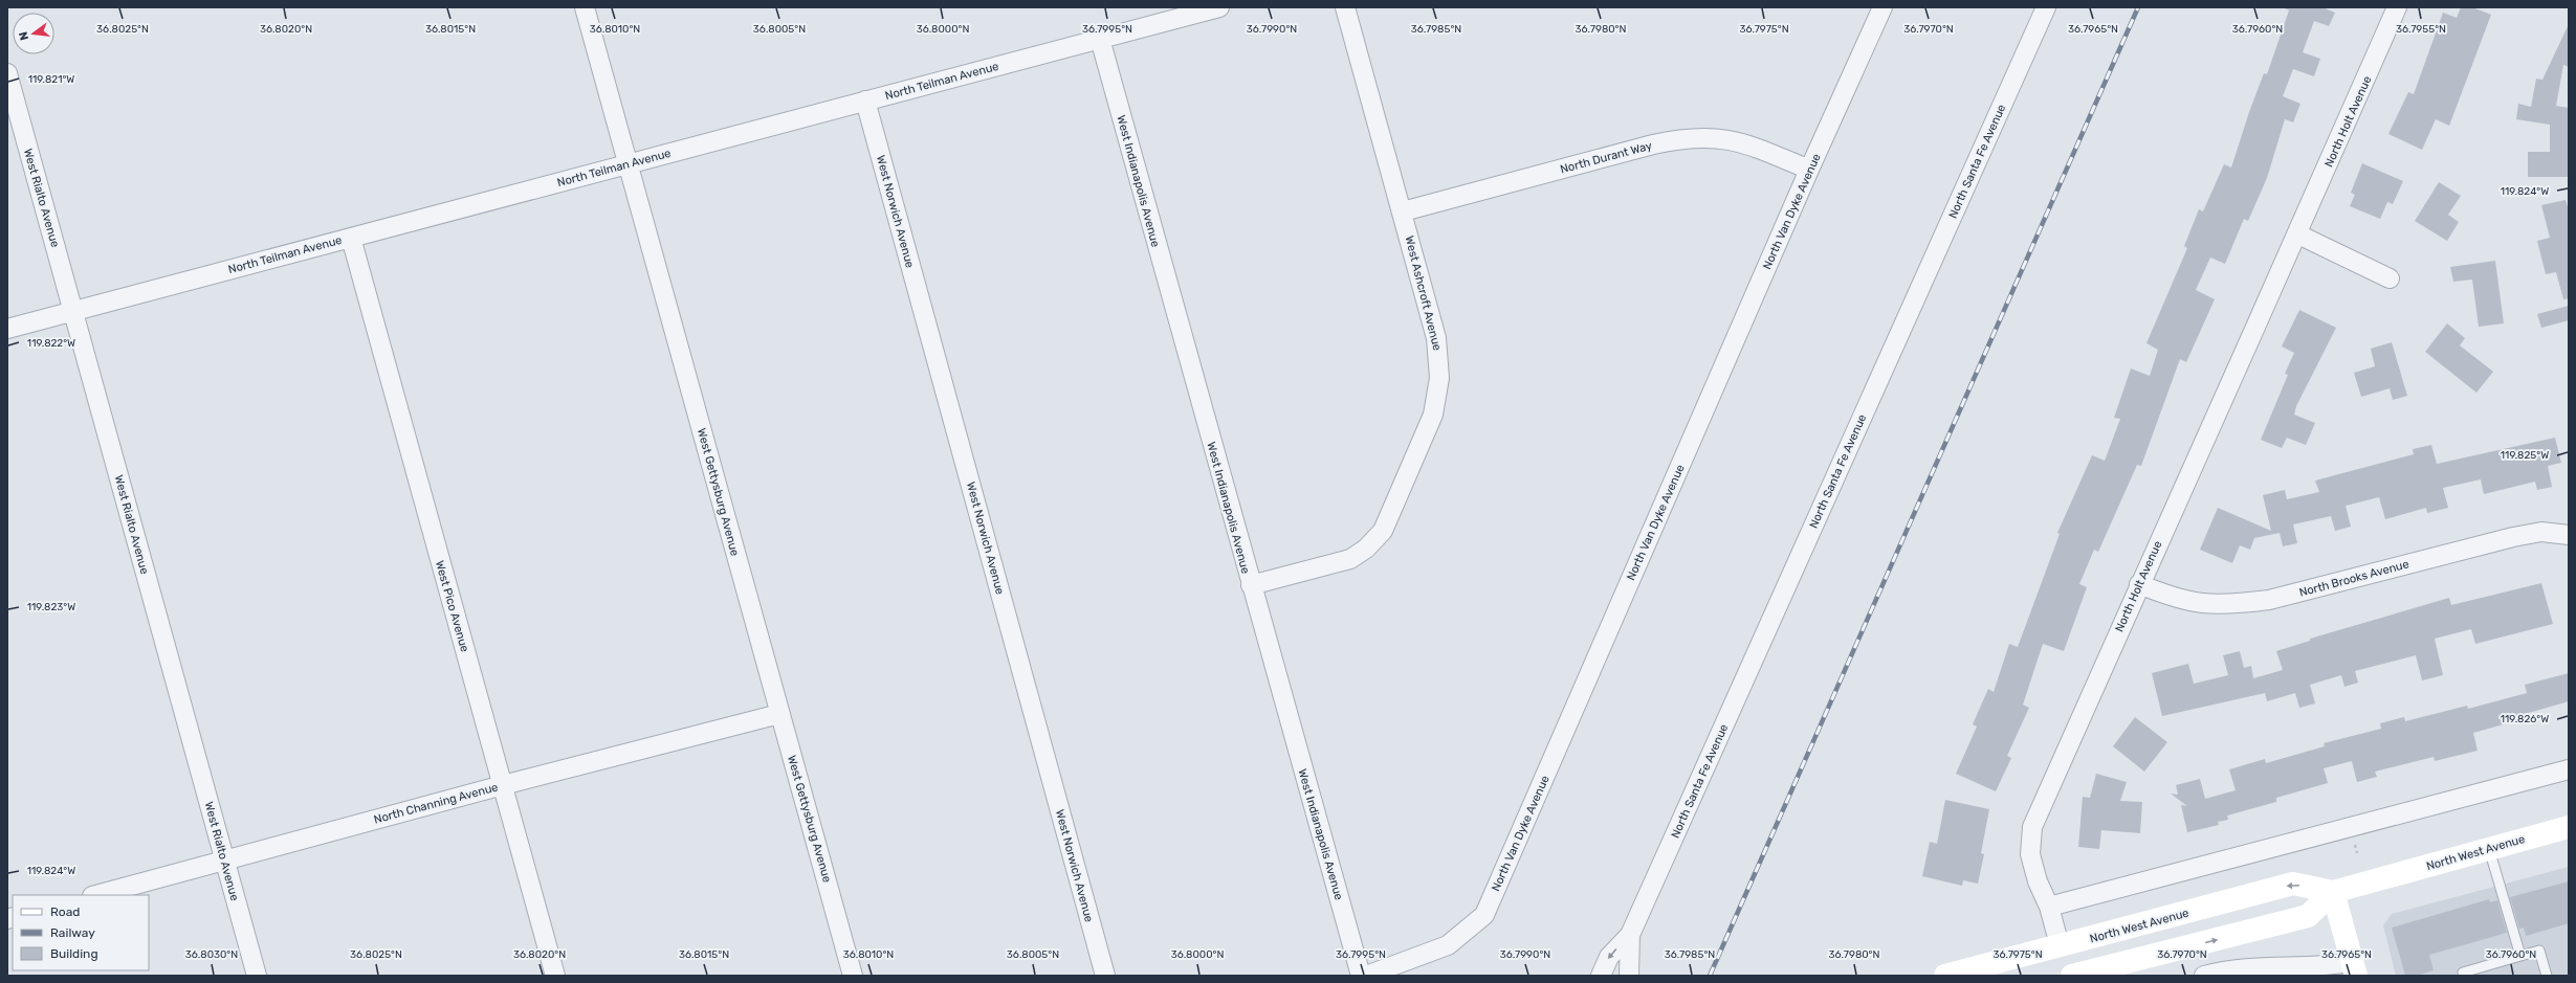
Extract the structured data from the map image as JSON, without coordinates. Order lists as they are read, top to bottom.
{
  "streets": {
    "main road": ["North West Avenue"],
    "street": [
      "North Teilman Avenue",
      "North Holt Avenue",
      "North Durant Way",
      "North Santa Fe Avenue",
      "West Indianapolis Avenue",
      "West Rialto Avenue",
      "West Norwich Avenue",
      "North Van Dyke Avenue",
      "West Ashcroft Avenue",
      "West Gettysburg Avenue",
      "North Brooks Avenue",
      "West Pico Avenue",
      "North Channing Avenue"
    ]
  },
  "crossings": [
    ["North Teilman Avenue", "West Indianapolis Avenue"],
    ["North Teilman Avenue", "West Rialto Avenue"],
    ["North Teilman Avenue", "West Norwich Avenue"],
    ["North Teilman Avenue", "West Gettysburg Avenue"],
    ["North Teilman Avenue", "West Pico Avenue"],
    ["North Holt Avenue", "North Brooks Avenue"],
    ["North Holt Avenue", "North West Avenue"],
    ["North Durant Way", "North Van Dyke Avenue"],
    ["North Durant Way", "West Ashcroft Avenue"],
    ["West Indianapolis Avenue", "West Ashcroft Avenue"],
    ["West Rialto Avenue", "North Channing Avenue"],
    ["West Gettysburg Avenue", "North Channing Avenue"],
    ["West Pico Avenue", "North Channing Avenue"]
  ],
  "legend": ["Road", "Railway", "Building"],
  "north": "left",
  "coordinates": [
    "36.8025°N",
    "36.8020°N",
    "36.8015°N",
    "36.8010°N",
    "36.8005°N",
    "36.8000°N",
    "36.7995°N",
    "36.7990°N",
    "36.7985°N",
    "36.7980°N",
    "36.7975°N",
    "36.7970°N",
    "36.7965°N",
    "36.7960°N",
    "36.7955°N",
    "119.821°W",
    "119.824°W",
    "119.822°W",
    "119.825°W",
    "119.823°W",
    "119.826°W",
    "36.8030°N"
  ]
}
